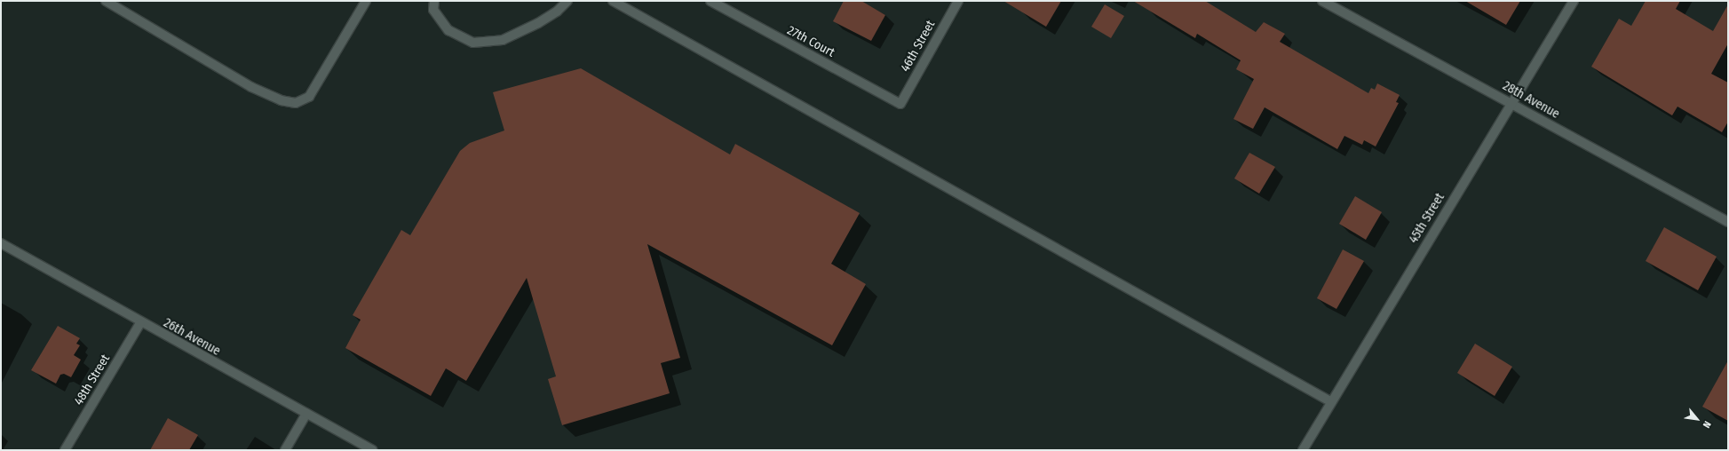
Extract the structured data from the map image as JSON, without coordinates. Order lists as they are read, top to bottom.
{
  "streets": {
    "street": [
      "27th Court",
      "46th Street",
      "28th Avenue",
      "45th Street",
      "26th Avenue",
      "48th Street"
    ]
  },
  "crossings": [
    ["27th Court", "46th Street"],
    ["28th Avenue", "45th Street"],
    ["26th Avenue", "48th Street"]
  ],
  "north": "bottom right"
}
